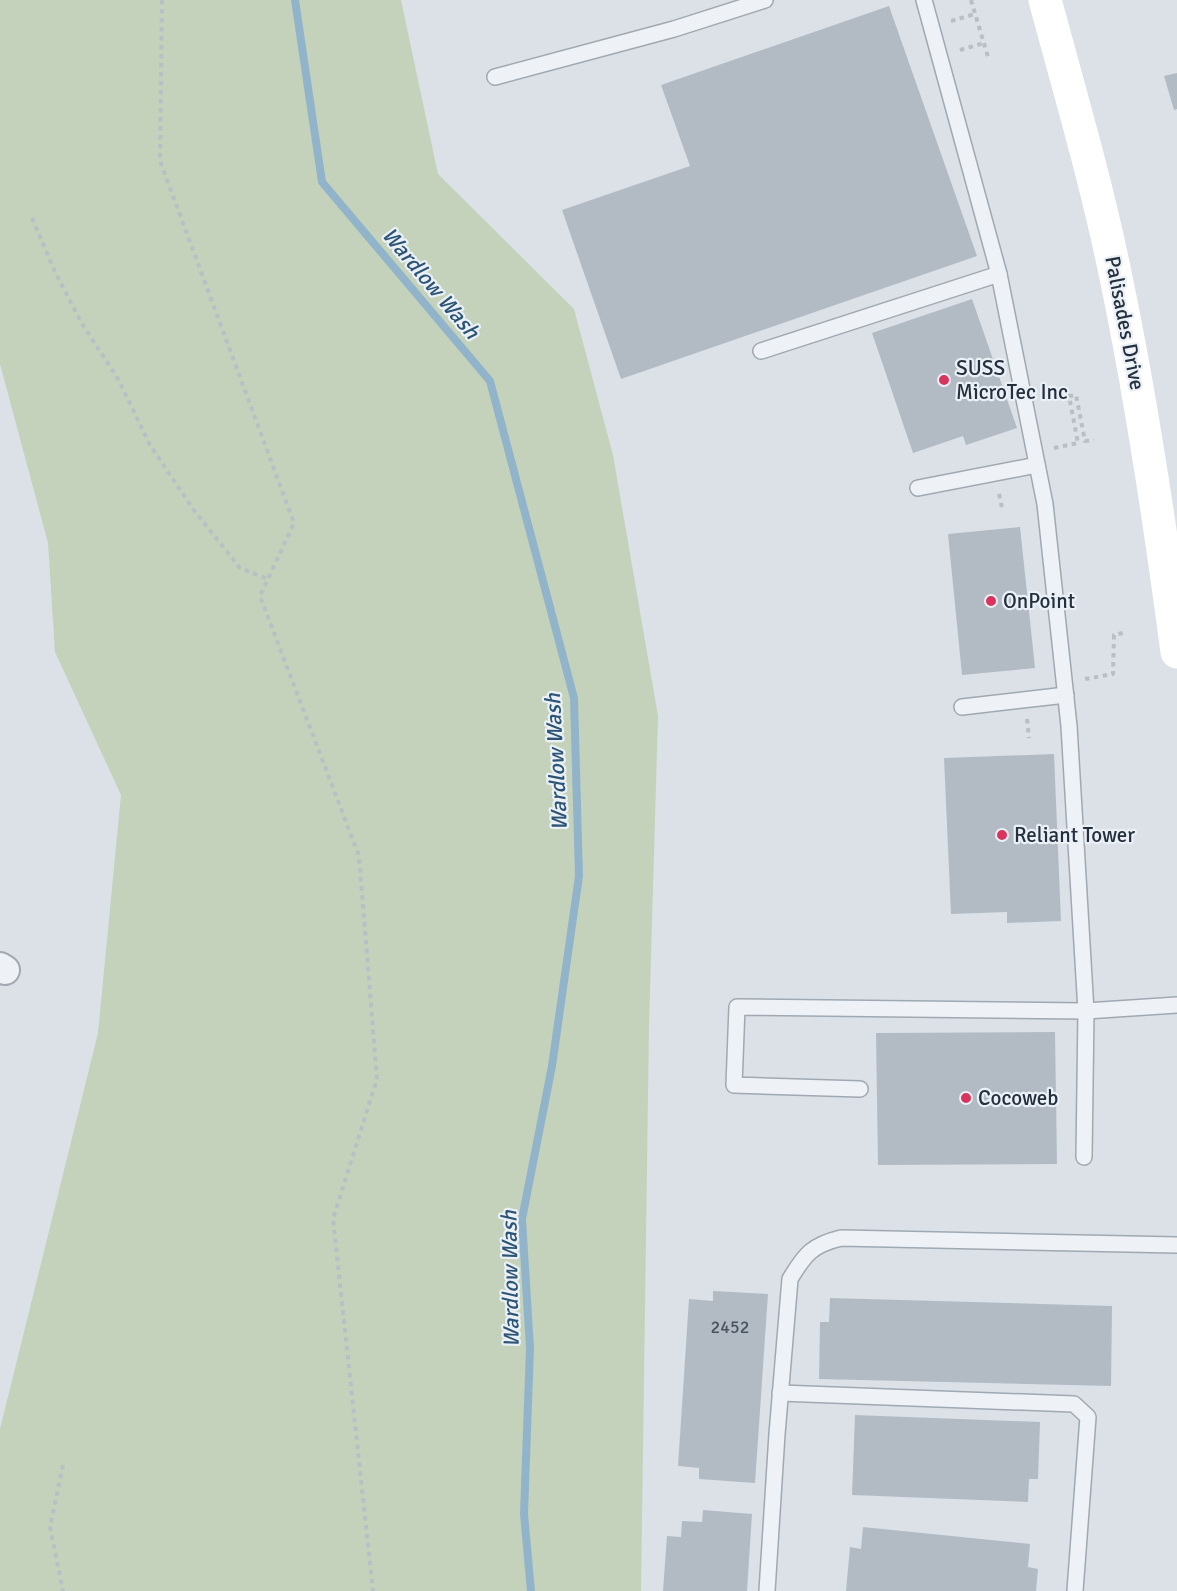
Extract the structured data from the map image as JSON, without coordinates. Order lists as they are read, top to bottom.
{
  "streets": {
    "street": ["Palisades Drive"]
  },
  "water": ["Wardlow Wash"],
  "places": [
    "SUSS MicroTec Inc",
    "OnPoint",
    "Reliant Tower",
    "Cocoweb"
  ],
  "house_numbers": ["2452"]
}
